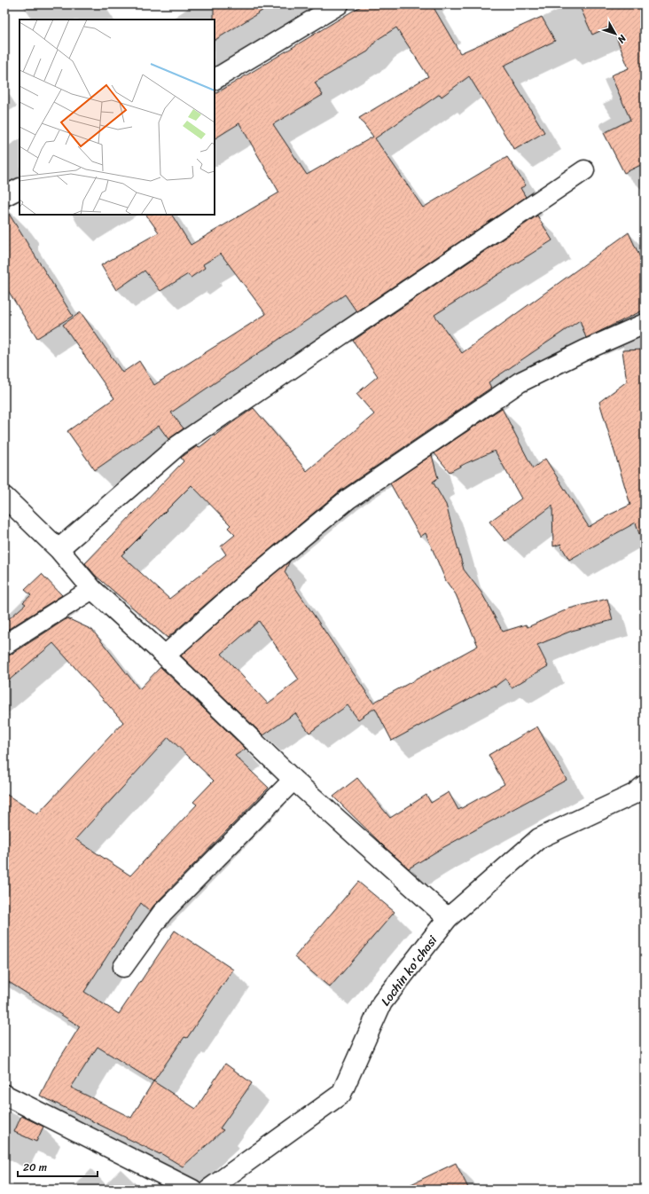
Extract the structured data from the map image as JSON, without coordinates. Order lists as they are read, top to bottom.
{
  "streets": {
    "street": ["Lochin ko'chasi"]
  },
  "scale_bar": "20 m",
  "north": "bottom right"
}
